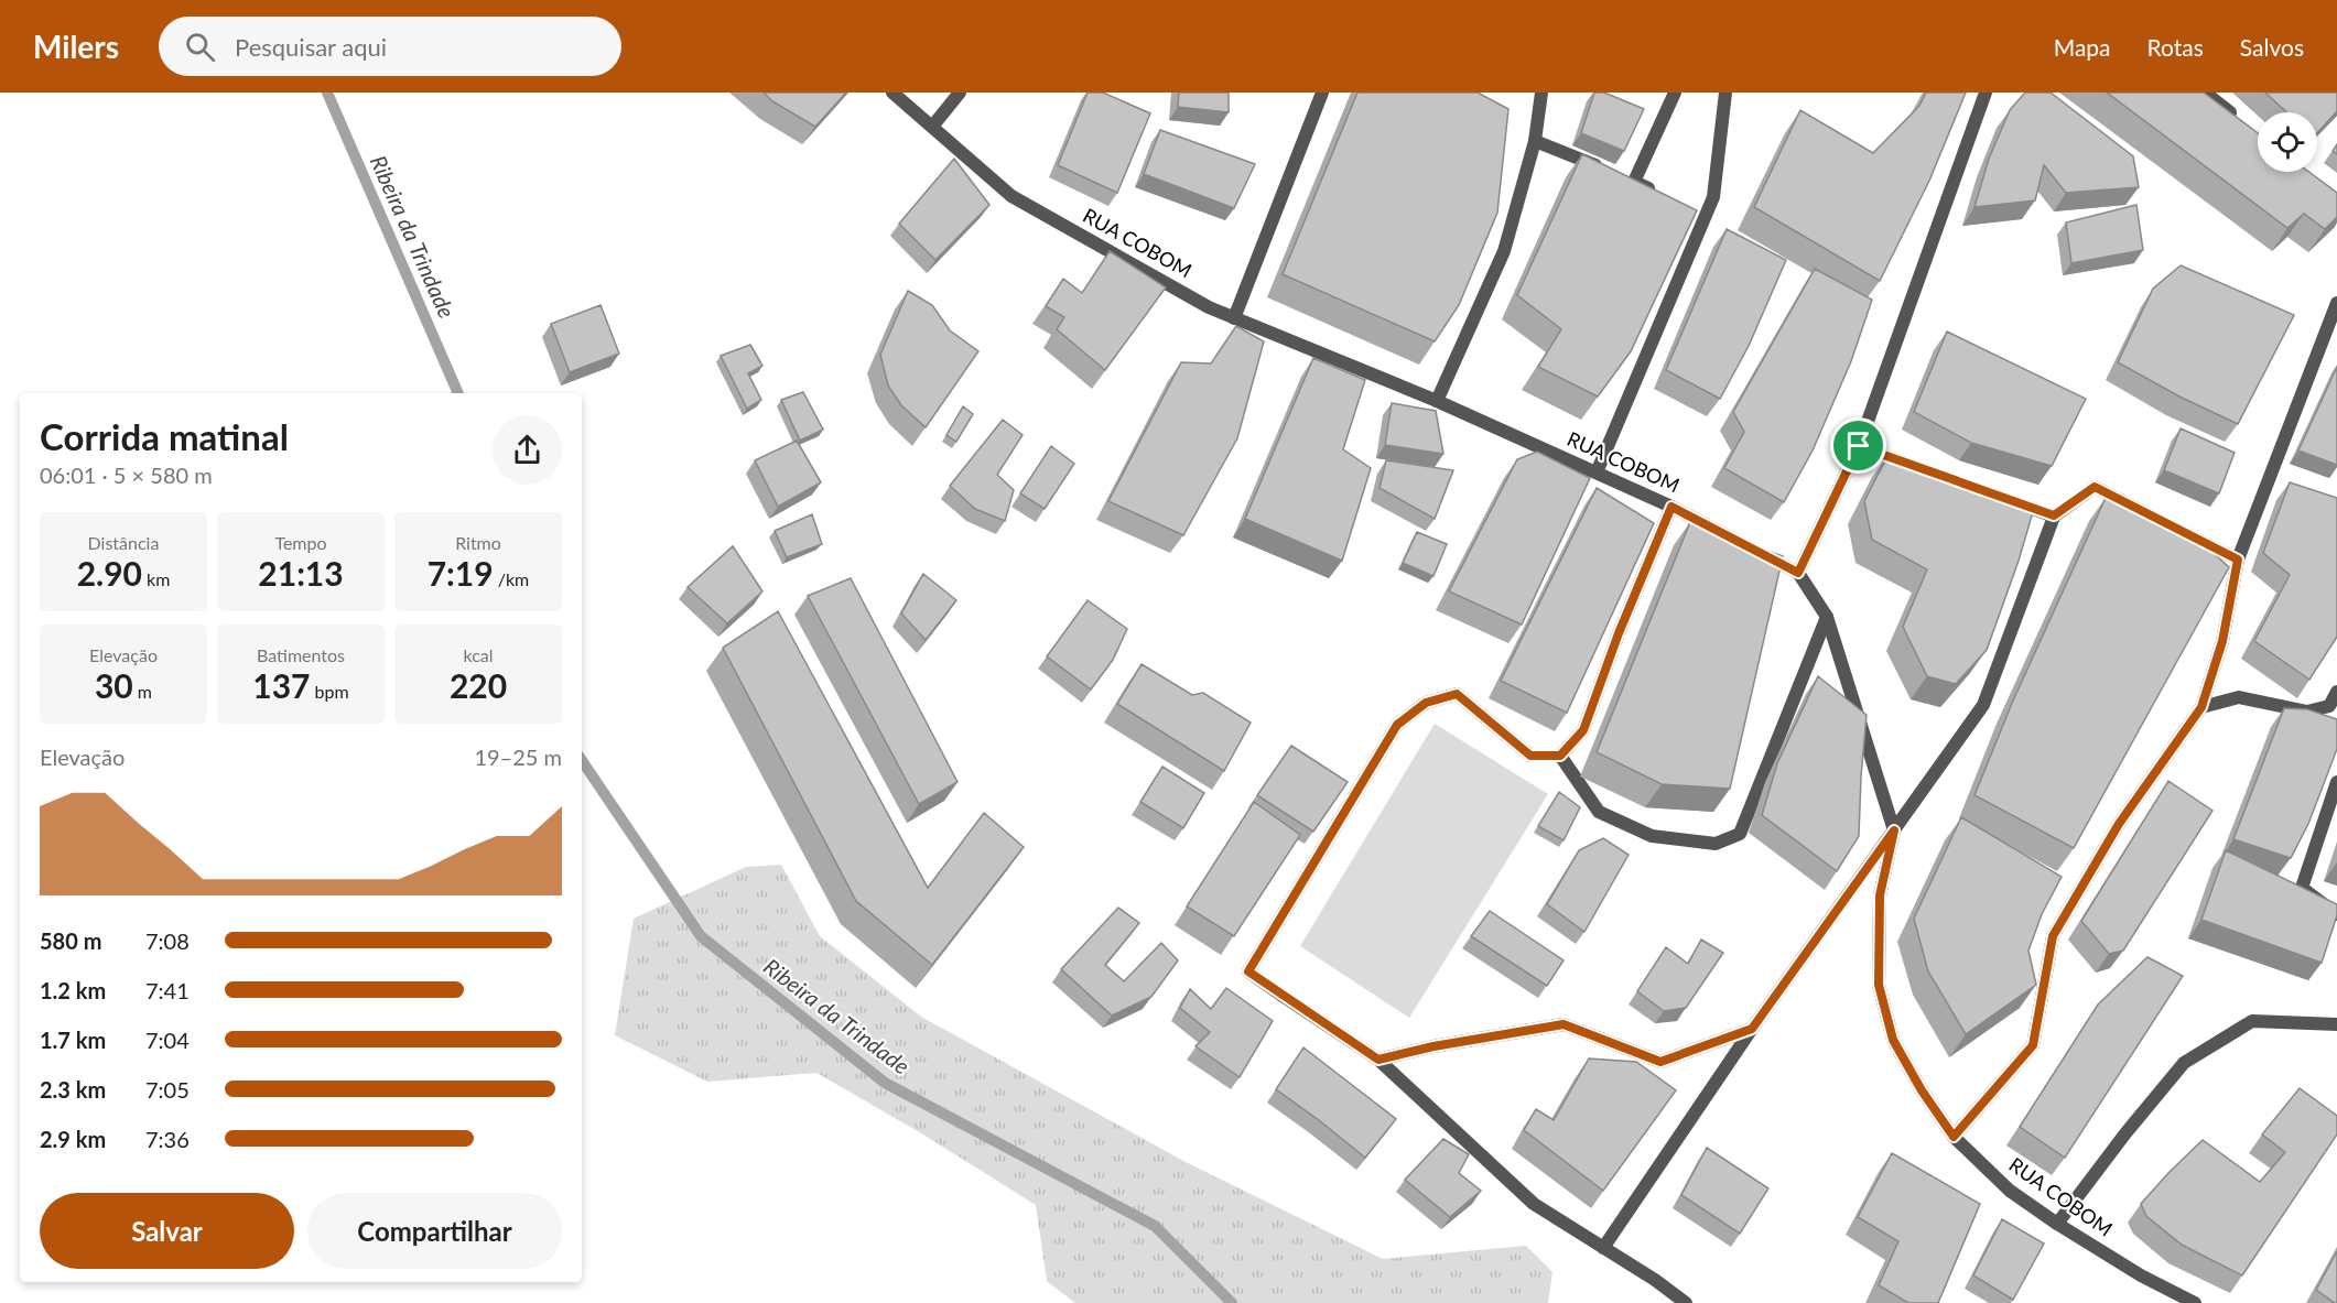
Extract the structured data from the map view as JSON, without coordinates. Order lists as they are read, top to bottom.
{
  "streets": {
    "street": ["RUA COBOM"]
  },
  "water": ["Ribeira da Trindade"],
  "page": {
    "header": "Milers",
    "search": "Pesquisar aqui",
    "nav": ["Mapa", "Rotas", "Salvos"],
    "heading": ["Corrida matinal", "06:01 · 5 × 580 m"],
    "stats": [
      ["Distância", "2.90 km"],
      ["Tempo", "21:13"],
      ["Ritmo", "7:19 /km"],
      ["Elevação", "30 m"],
      ["Batimentos", "137 bpm"],
      ["kcal", "220"]
    ],
    "chart": ["Elevação", "19–25 m"],
    "list": [
      {
        "name": "580 m",
        "note": "7:08"
      },
      {
        "name": "1.2 km",
        "note": "7:41"
      },
      {
        "name": "1.7 km",
        "note": "7:04"
      },
      {
        "name": "2.3 km",
        "note": "7:05"
      },
      {
        "name": "2.9 km",
        "note": "7:36"
      }
    ],
    "buttons": ["Salvar", "Compartilhar"]
  }
}
